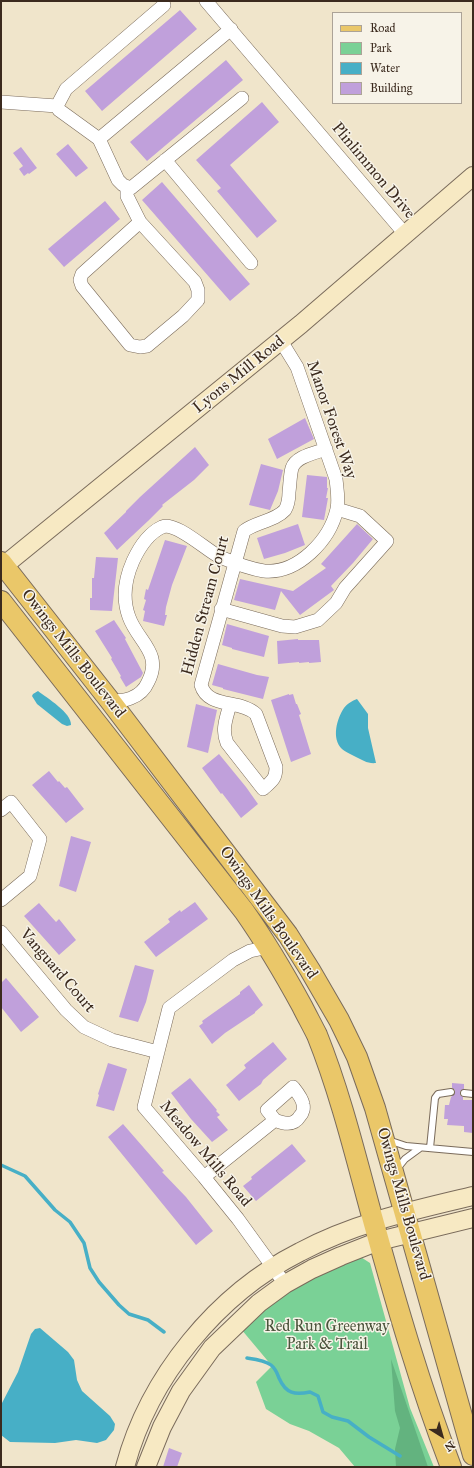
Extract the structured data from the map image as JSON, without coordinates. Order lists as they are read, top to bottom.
{
  "streets": {
    "main road": ["Lyons Mill Road", "Owings Mills Boulevard"],
    "street": [
      "Plinlimmon Drive",
      "Manor Forest Way",
      "Hidden Stream Court",
      "Vanguard Court",
      "Meadow Mills Road"
    ]
  },
  "crossings": [
    ["Plinlimmon Drive", "Lyons Mill Road"],
    ["Lyons Mill Road", "Manor Forest Way"],
    ["Lyons Mill Road", "Owings Mills Boulevard"],
    ["Manor Forest Way", "Hidden Stream Court"],
    ["Manor Forest Way", "Owings Mills Boulevard"],
    ["Owings Mills Boulevard", "Meadow Mills Road"],
    ["Vanguard Court", "Meadow Mills Road"]
  ],
  "parks": ["Red Run Greenway Park & Trail"],
  "legend": [
    "Road",
    "Park",
    "Water",
    "Building"
  ],
  "north": "bottom right"
}
